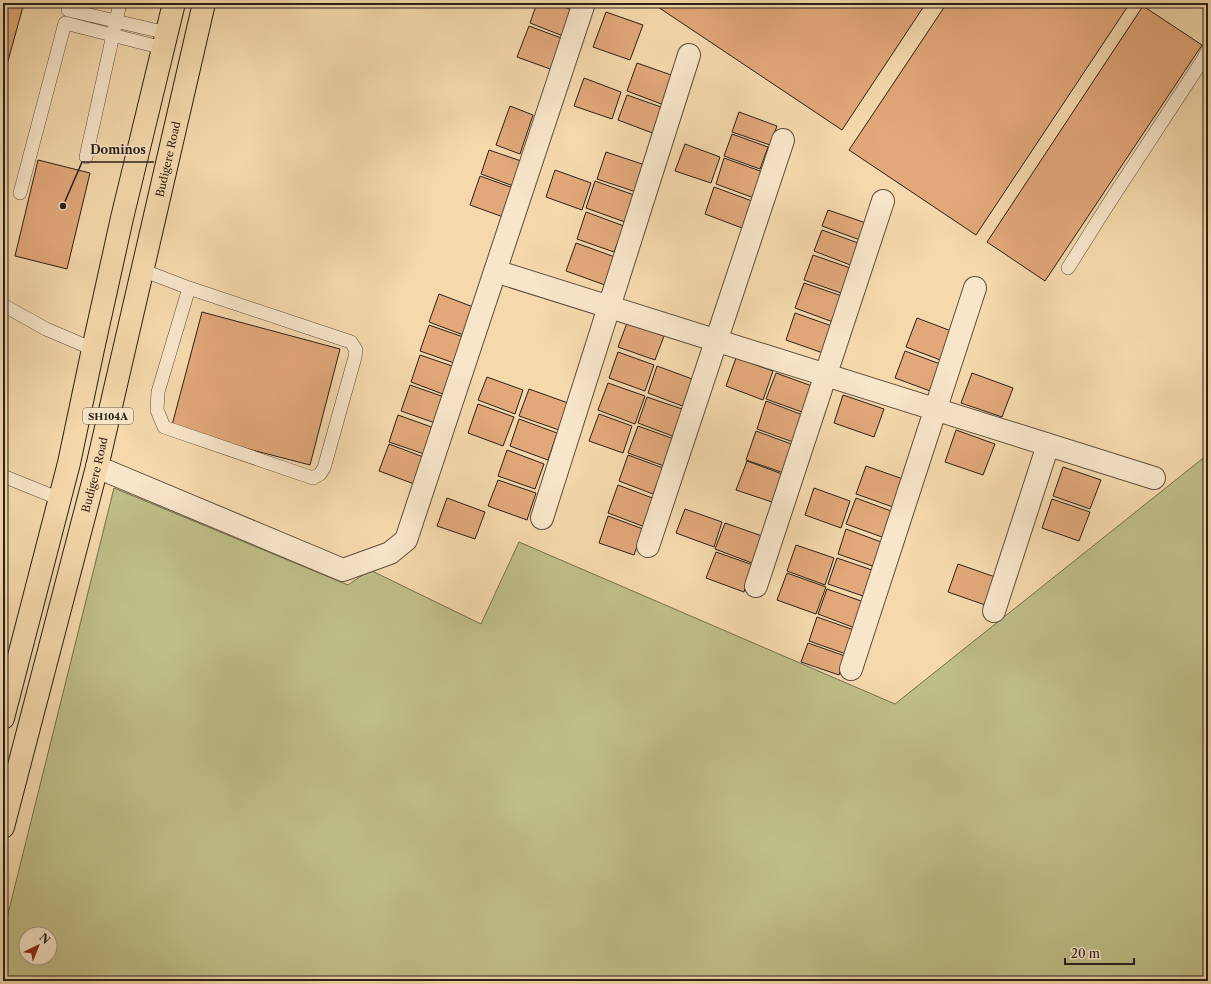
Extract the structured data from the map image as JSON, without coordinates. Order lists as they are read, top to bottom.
{
  "streets": {
    "main road": ["Budigere Road", "SH104A"]
  },
  "places": ["Dominos"],
  "scale_bar": "20 m",
  "north": "top right"
}
